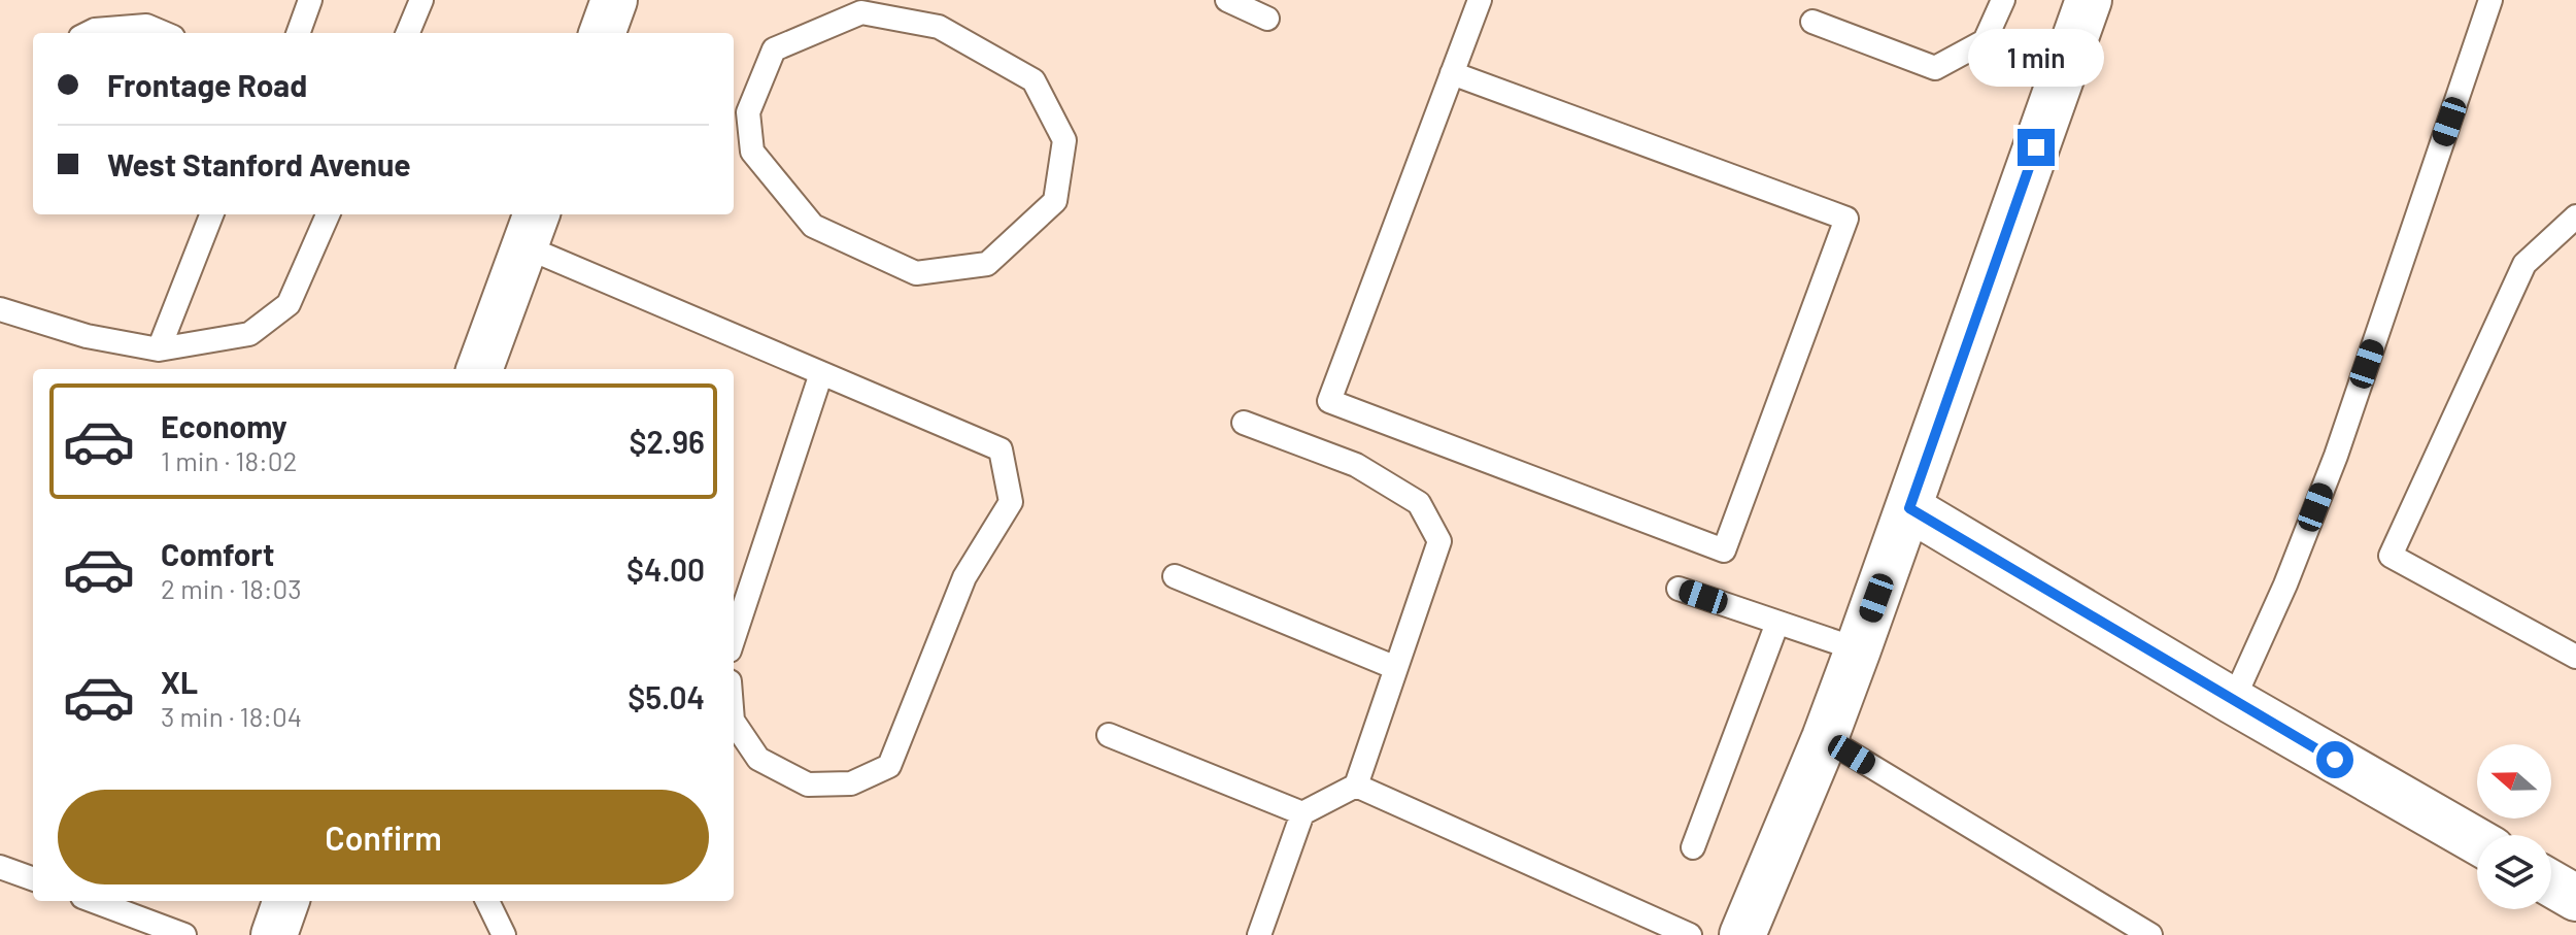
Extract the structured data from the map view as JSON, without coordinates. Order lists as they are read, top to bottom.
{
  "north": "left",
  "page": {
    "bubble": "1 min",
    "banner": ["Frontage Road", "West Stanford Avenue"],
    "list": [
      {
        "name": "Economy",
        "note": "1 min · 18:02",
        "value": "$2.96"
      },
      {
        "name": "Comfort",
        "note": "2 min · 18:03",
        "value": "$4.00"
      },
      {
        "name": "XL",
        "note": "3 min · 18:04",
        "value": "$5.04"
      }
    ],
    "buttons": "Confirm"
  }
}
